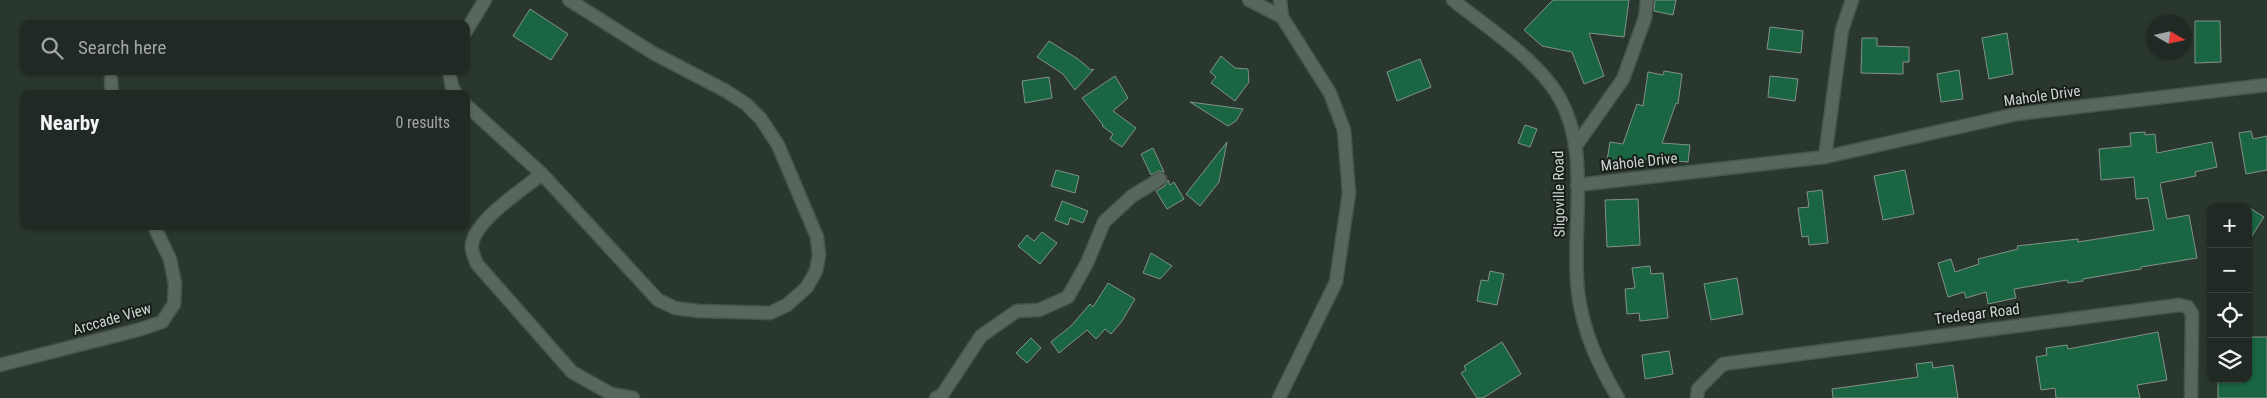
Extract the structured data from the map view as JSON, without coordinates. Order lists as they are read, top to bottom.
{
  "streets": {
    "street": [
      "Mahole Drive",
      "Sligoville Road",
      "Tredegar Road",
      "Arccade View"
    ]
  },
  "crossings": [
    ["Mahole Drive", "Sligoville Road"]
  ],
  "north": "right",
  "page": {
    "search": "Search here",
    "heading": ["Nearby", "0 results"],
    "map_buttons": ["+", "−"]
  }
}
